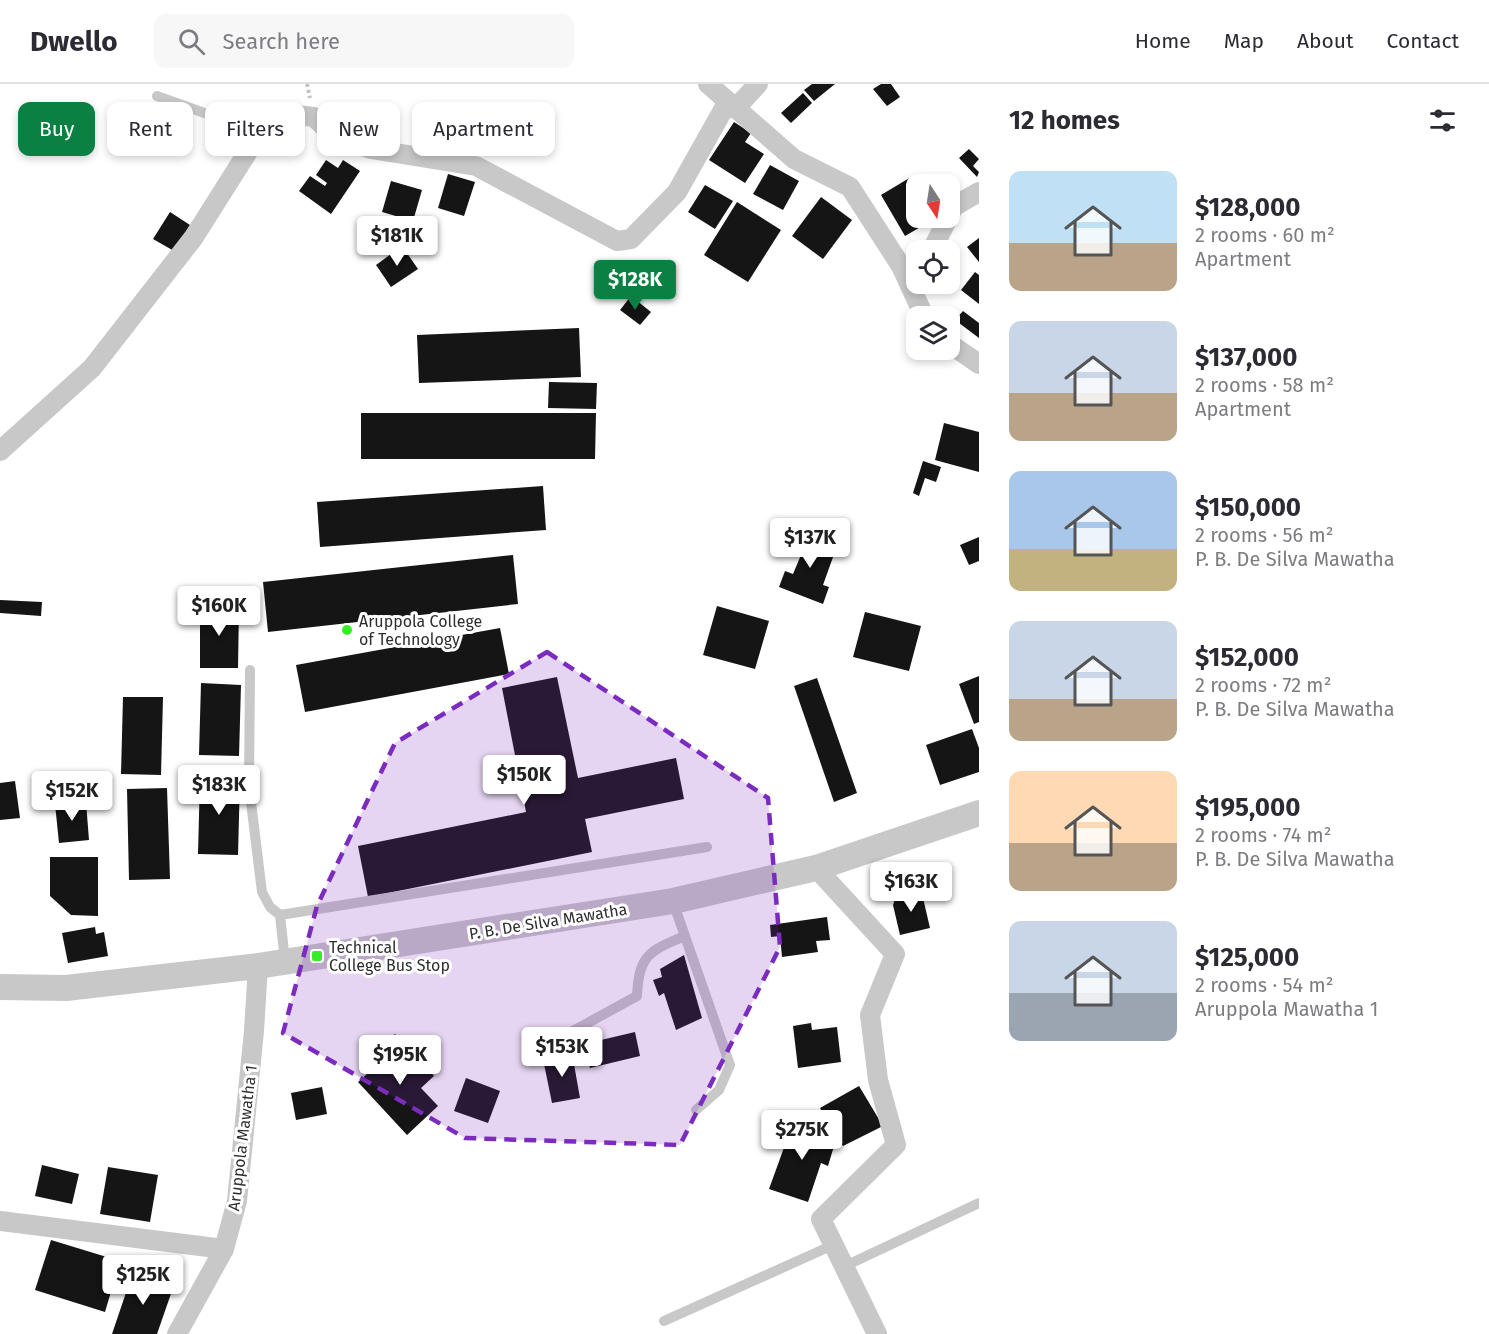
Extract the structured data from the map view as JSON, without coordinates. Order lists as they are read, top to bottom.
{
  "streets": {
    "street": ["P. B. De Silva Mawatha", "Aruppola Mawatha 1"]
  },
  "crossings": [
    ["P. B. De Silva Mawatha", "Aruppola Mawatha 1"]
  ],
  "places": {
    "other": ["Aruppola College of Technology"],
    "transit": ["Technical College Bus Stop"]
  },
  "north": "bottom",
  "page": {
    "header": "Dwello",
    "search": "Search here",
    "nav": [
      "Home",
      "Map",
      "About",
      "Contact"
    ],
    "heading": "12 homes",
    "chip": [
      "Buy",
      "Rent",
      "Filters",
      "New",
      "Apartment"
    ],
    "list": [
      {
        "name": "$128,000",
        "note": "2 rooms · 60 m² · Apartment"
      },
      {
        "name": "$137,000",
        "note": "2 rooms · 58 m² · Apartment"
      },
      {
        "name": "$150,000",
        "note": "2 rooms · 56 m² · P. B. De Silva Mawatha"
      },
      {
        "name": "$152,000",
        "note": "2 rooms · 72 m² · P. B. De Silva Mawatha"
      },
      {
        "name": "$195,000",
        "note": "2 rooms · 74 m² · P. B. De Silva Mawatha"
      },
      {
        "name": "$125,000",
        "note": "2 rooms · 54 m² · Aruppola Mawatha 1"
      }
    ],
    "price": [
      "$181K",
      "$128K",
      "$137K",
      "$160K",
      "$150K",
      "$183K",
      "$152K",
      "$163K",
      "$153K",
      "$195K",
      "$275K",
      "$125K"
    ]
  }
}
